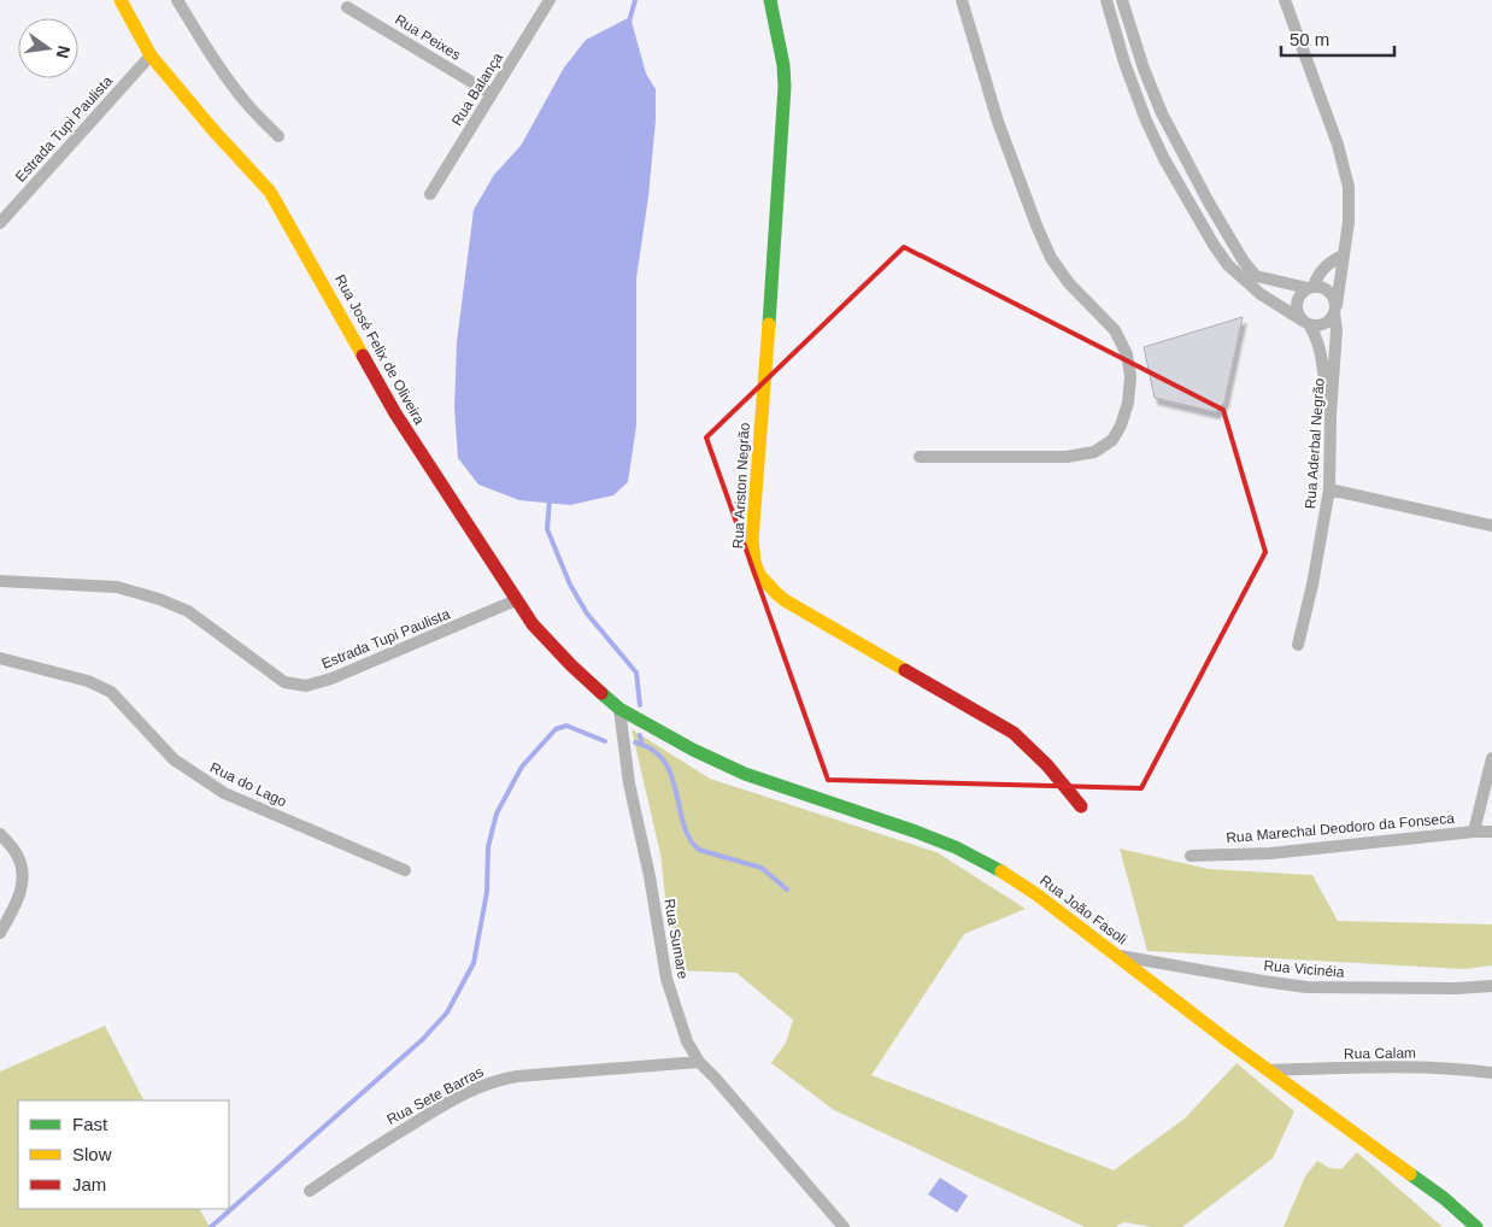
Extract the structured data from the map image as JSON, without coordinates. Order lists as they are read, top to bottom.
{
  "streets": {
    "main road": ["Rua José Felix de Oliveira", "Rua Ariston Negrão", "Rua João Fasoli"],
    "street": [
      "Rua Peixes",
      "Rua Balança",
      "Estrada Tupi Paulista",
      "Rua Aderbal Negrão",
      "Rua do Lago",
      "Rua Marechal Deodoro da Fonseca",
      "Rua Sumare",
      "Rua Vicinéia",
      "Rua Calam",
      "Rua Sete Barras"
    ]
  },
  "crossings": [
    ["Rua Peixes", "Rua Balança"],
    ["Estrada Tupi Paulista", "Rua José Felix de Oliveira"],
    ["Rua José Felix de Oliveira", "Rua João Fasoli"],
    ["Rua José Felix de Oliveira", "Rua Sumare"],
    ["Rua João Fasoli", "Rua Sumare"],
    ["Rua João Fasoli", "Rua Vicinéia"],
    ["Rua João Fasoli", "Rua Calam"],
    ["Rua Sumare", "Rua Sete Barras"]
  ],
  "legend": ["Fast", "Slow", "Jam"],
  "scale_bar": "50 m",
  "north": "right"
}
